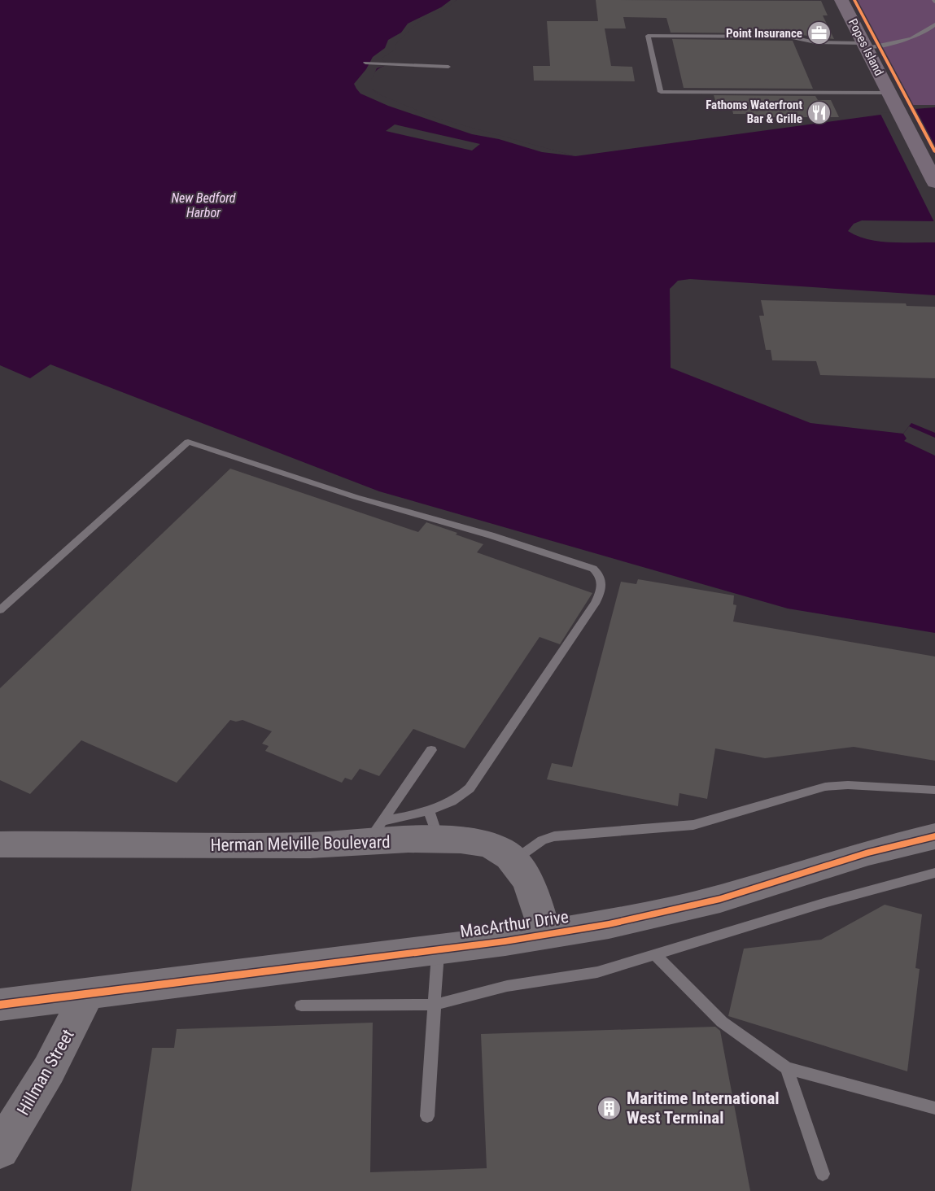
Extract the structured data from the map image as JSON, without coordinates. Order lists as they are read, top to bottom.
{
  "streets": {
    "highway": ["Popes Island"],
    "street": ["Herman Melville Boulevard", "MacArthur Drive", "Hillman Street"]
  },
  "crossings": [
    ["Herman Melville Boulevard", "MacArthur Drive"],
    ["MacArthur Drive", "Hillman Street"]
  ],
  "water": ["New Bedford Harbor"],
  "places": {
    "office": ["Point Insurance"],
    "restaurant": ["Fathoms Waterfront Bar & Grille"],
    "building": ["Maritime International West Terminal"]
  }
}
